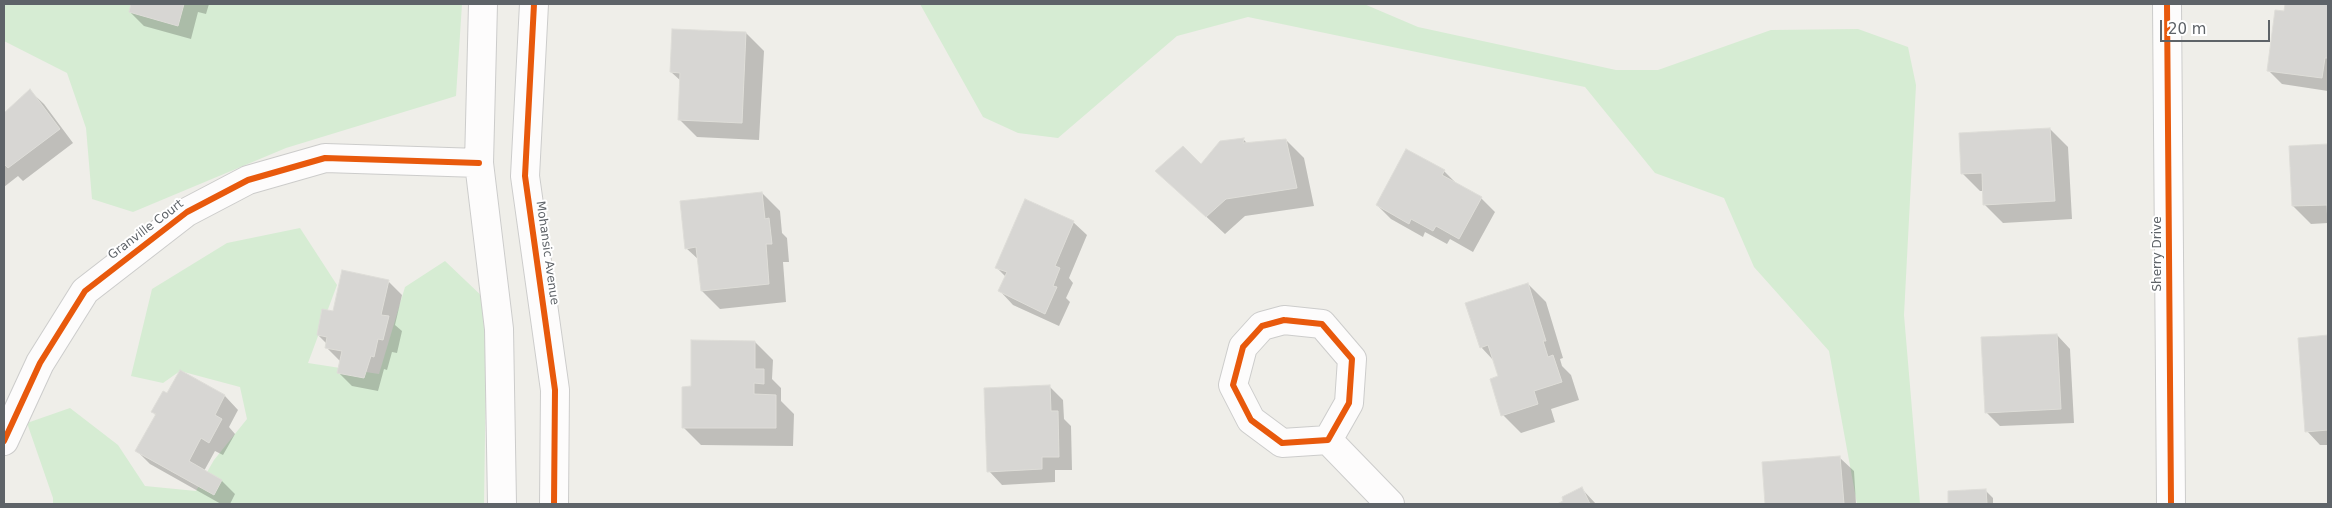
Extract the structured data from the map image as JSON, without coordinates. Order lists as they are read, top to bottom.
{
  "streets": {
    "street": ["Granville Court", "Mohansic Avenue", "Sherry Drive"]
  },
  "scale_bar": "20 m"
}
